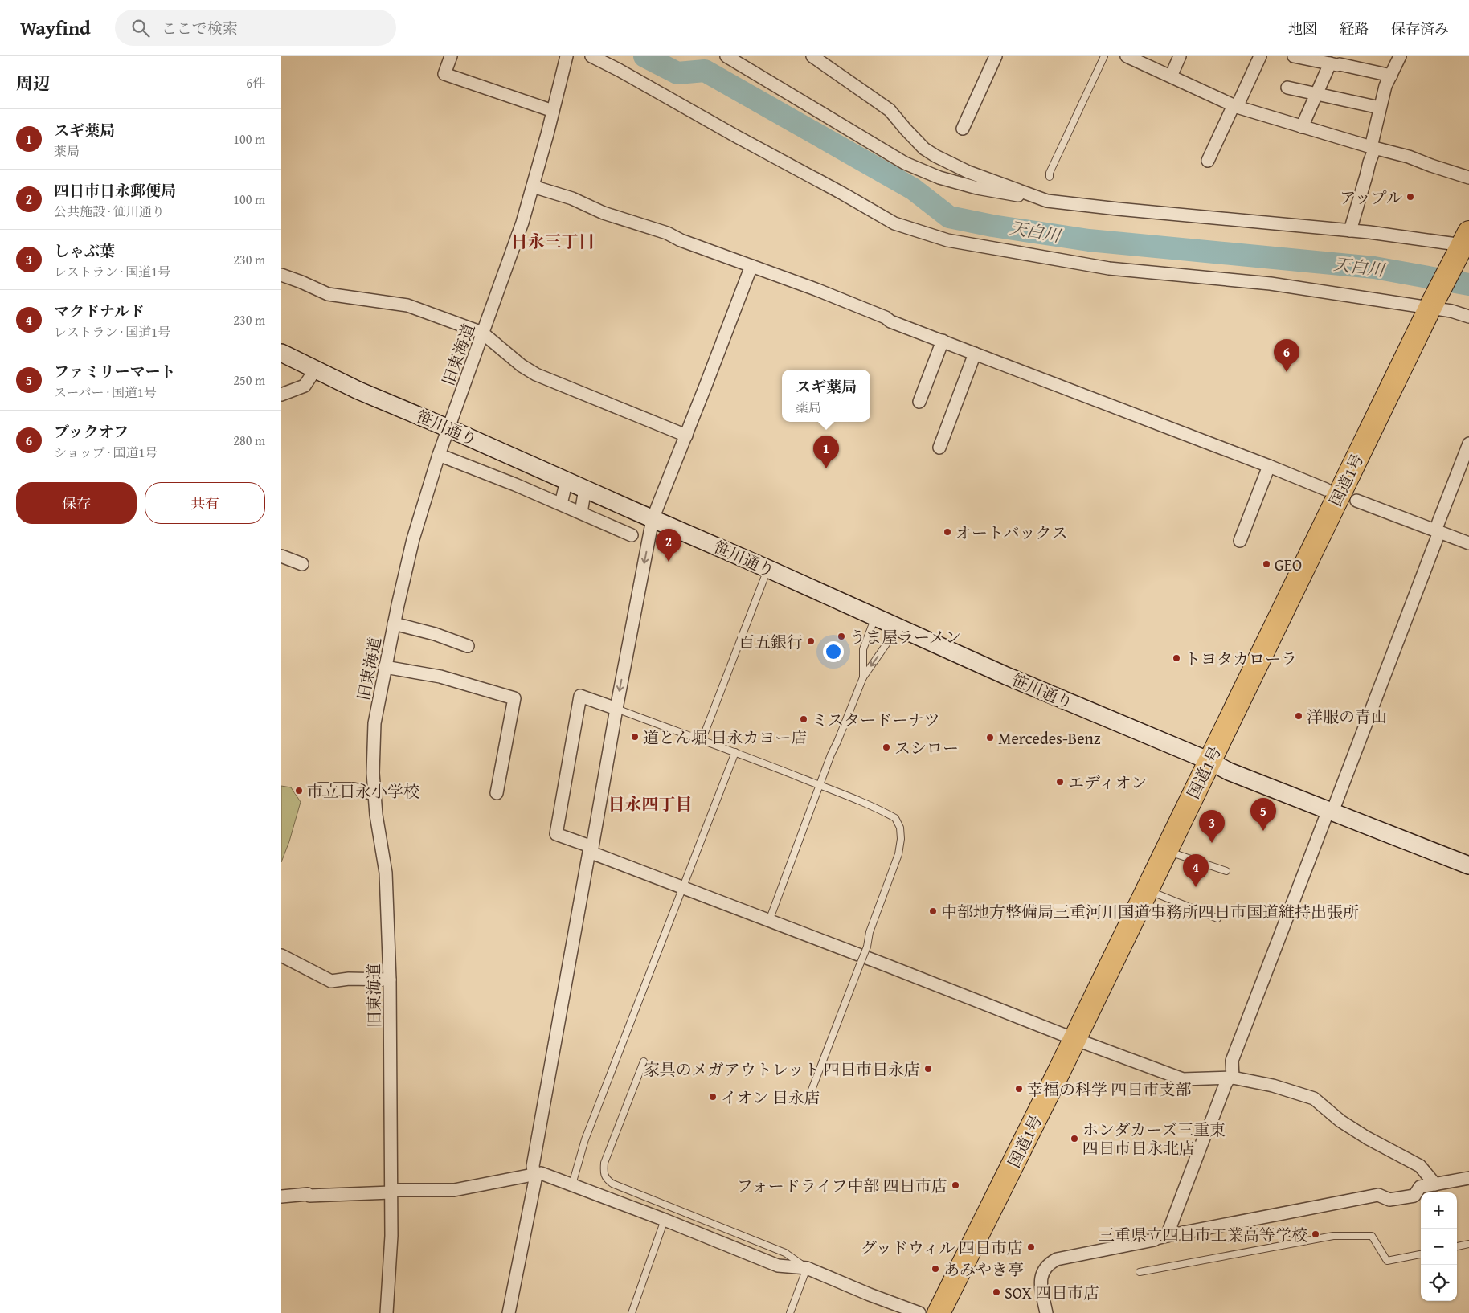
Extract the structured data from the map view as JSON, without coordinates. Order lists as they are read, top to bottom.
{
  "streets": {
    "highway": ["国道1号"],
    "street": ["旧東海道", "笹川通り"]
  },
  "crossings": [
    ["旧東海道", "笹川通り"],
    ["笹川通り", "国道1号"]
  ],
  "districts": ["日永三丁目", "日永四丁目"],
  "water": ["天白川"],
  "places": [
    "アップル",
    "オートバックス",
    "GEO",
    "うま屋ラーメン",
    "百五銀行",
    "トヨタカローラ",
    "洋服の青山",
    "ミスタードーナツ",
    "道とん堀 日永カヨー店",
    "Mercedes-Benz",
    "スシロー",
    "エディオン",
    "市立日永小学校",
    "中部地方整備局三重河川国道事務所四日市国道維持出張所",
    "家具のメガアウトレット 四日市日永店",
    "幸福の科学 四日市支部",
    "イオン 日永店",
    "ホンダカーズ三重東 四日市日永北店",
    "フォードライフ中部 四日市店",
    "三重県立四日市工業高等学校",
    "グッドウィル 四日市店",
    "あみやき亭",
    "SOX 四日市店"
  ],
  "page": {
    "header": "Wayfind",
    "search": "ここで検索",
    "nav": ["地図", "経路", "保存済み"],
    "heading": ["周辺", "6件"],
    "list": [
      {
        "mark": "1",
        "name": "スギ薬局",
        "note": "薬局",
        "value": "100 m"
      },
      {
        "mark": "2",
        "name": "四日市日永郵便局",
        "note": "公共施設 · 笹川通り",
        "value": "100 m"
      },
      {
        "mark": "3",
        "name": "しゃぶ葉",
        "note": "レストラン · 国道1号",
        "value": "230 m"
      },
      {
        "mark": "4",
        "name": "マクドナルド",
        "note": "レストラン · 国道1号",
        "value": "230 m"
      },
      {
        "mark": "5",
        "name": "ファミリーマート",
        "note": "スーパー · 国道1号",
        "value": "250 m"
      },
      {
        "mark": "6",
        "name": "ブックオフ",
        "note": "ショップ · 国道1号",
        "value": "280 m"
      }
    ],
    "pins": [
      "6",
      "1",
      "2",
      "5",
      "3",
      "4"
    ],
    "popup": ["スギ薬局", "薬局"],
    "buttons": ["保存", "共有"],
    "map_buttons": ["+", "−"]
  }
}
